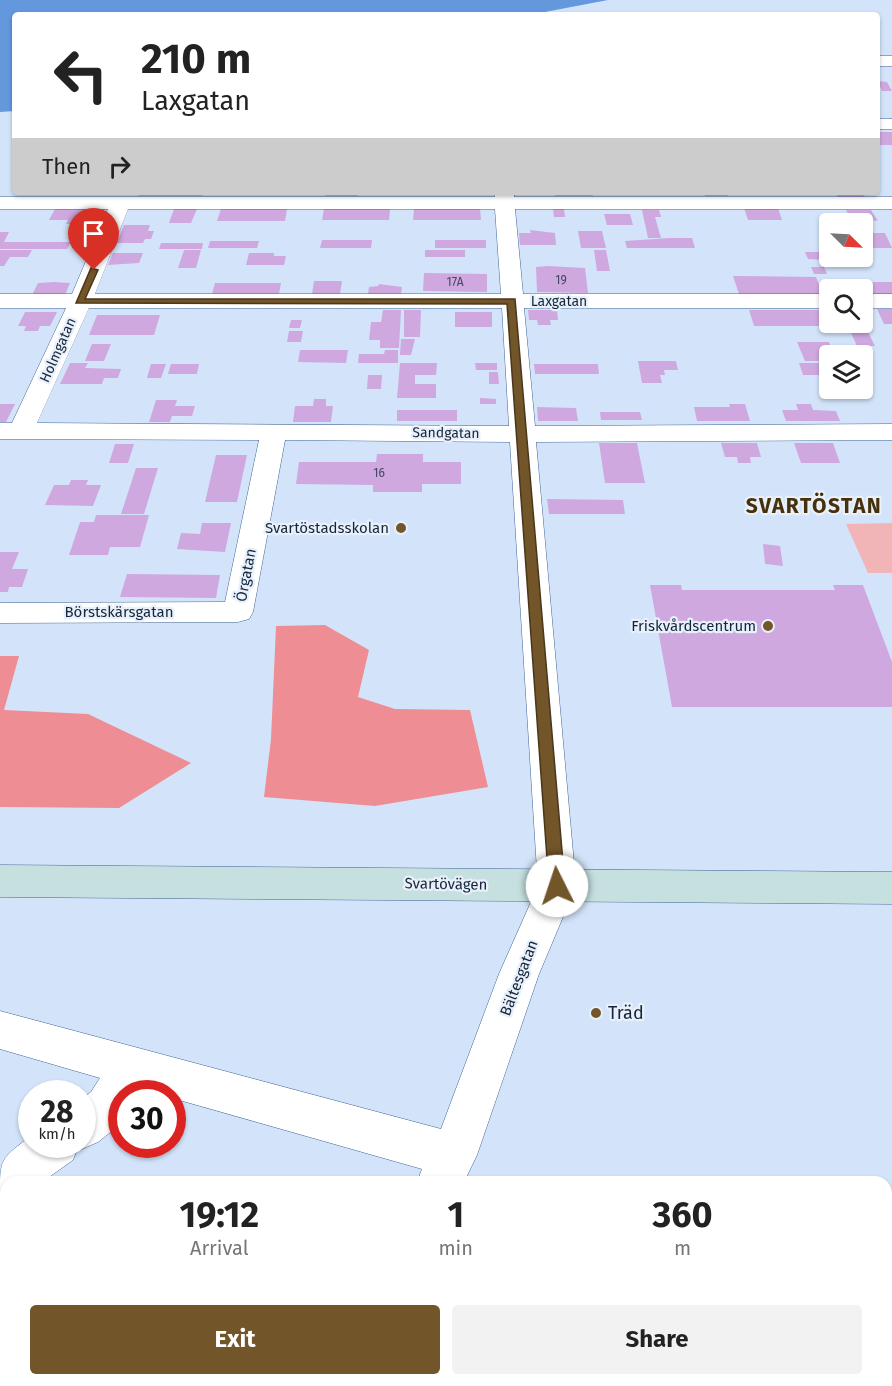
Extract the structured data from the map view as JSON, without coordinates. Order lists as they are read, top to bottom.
{
  "streets": {
    "main road": ["Svartövägen"],
    "street": [
      "Laxgatan",
      "Holmgatan",
      "Sandgatan",
      "Örgatan",
      "Börstskärsgatan",
      "Bältesgatan"
    ]
  },
  "crossings": [
    ["Laxgatan", "Holmgatan"],
    ["Laxgatan", "Bältesgatan"],
    ["Holmgatan", "Sandgatan"],
    ["Sandgatan", "Örgatan"],
    ["Sandgatan", "Bältesgatan"],
    ["Örgatan", "Börstskärsgatan"],
    ["Svartövägen", "Bältesgatan"]
  ],
  "districts": ["SVARTÖSTAN"],
  "places": ["Svartöstadsskolan", "Friskvårdscentrum", "Träd"],
  "house_numbers": ["19", "17A", "16"],
  "north": "bottom right",
  "page": {
    "turn": ["210 m", "Laxgatan"],
    "then": "Then",
    "speed": "28 km/h",
    "limit": "30",
    "eta": [
      "19:12",
      "Arrival",
      "1",
      "min",
      "360",
      "m"
    ],
    "buttons": ["Exit", "Share"]
  }
}
